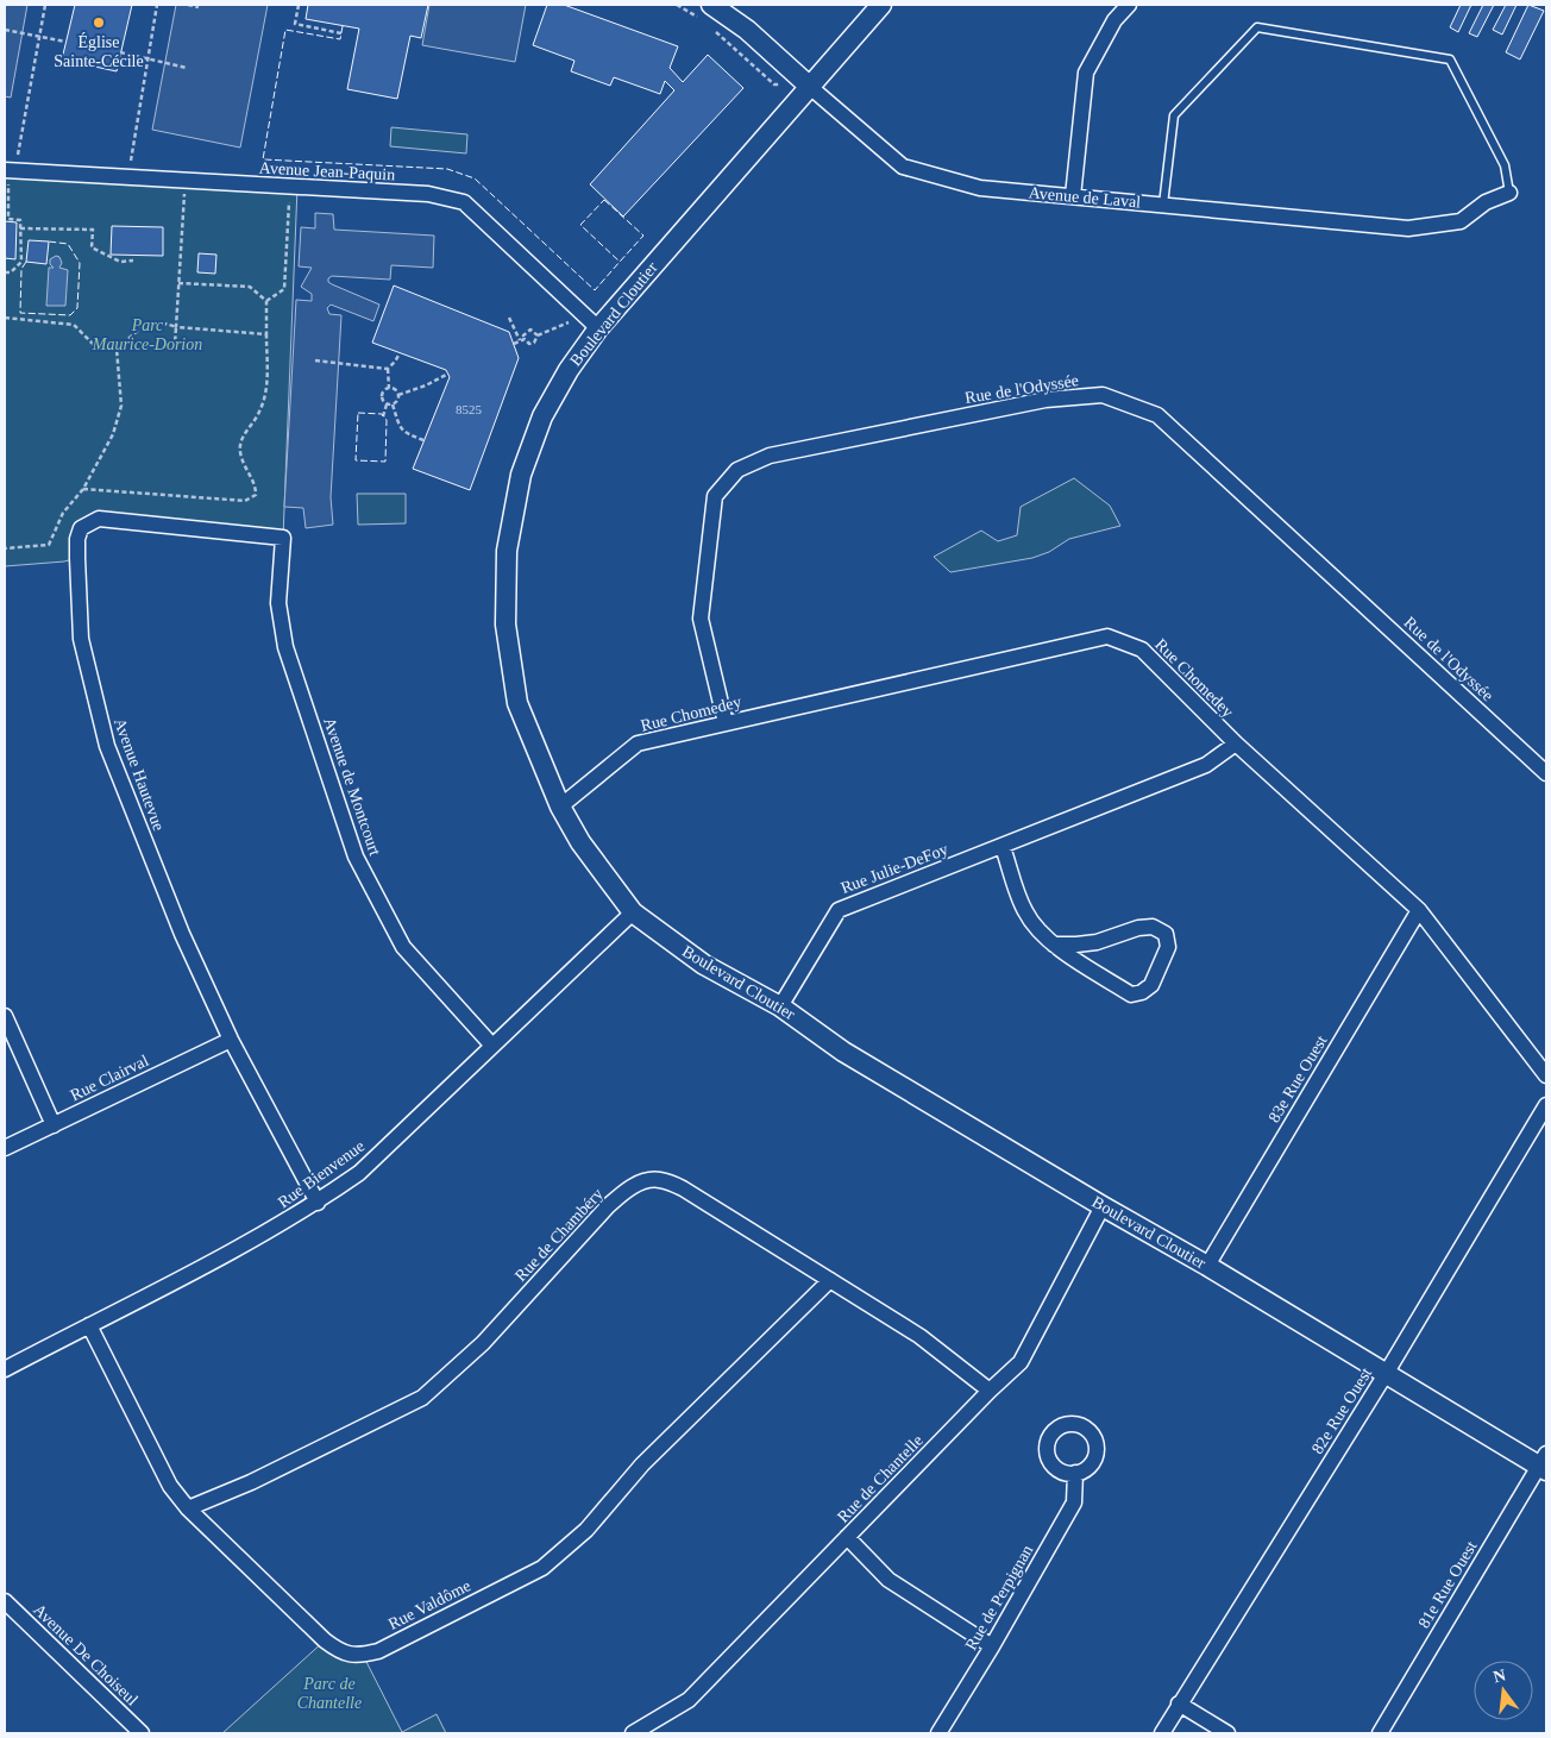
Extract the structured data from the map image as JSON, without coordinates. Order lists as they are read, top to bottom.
{
  "streets": {
    "street": [
      "Avenue Jean-Paquin",
      "Avenue de Laval",
      "Boulevard Cloutier",
      "Rue de l'Odyssée",
      "Rue Chomedey",
      "Avenue Hautevue",
      "Avenue de Montcourt",
      "Rue Julie-DeFoy",
      "Rue Clairval",
      "83e Rue Ouest",
      "Rue Bienvenue",
      "Rue de Chambéry",
      "82e Rue Ouest",
      "Rue de Chantelle",
      "81e Rue Ouest",
      "Rue de Perpignan",
      "Rue Valdôme",
      "Avenue De Choiseul"
    ]
  },
  "crossings": [
    ["Avenue Jean-Paquin", "Boulevard Cloutier"],
    ["Avenue de Laval", "Boulevard Cloutier"],
    ["Boulevard Cloutier", "Rue Chomedey"],
    ["Boulevard Cloutier", "Rue Julie-DeFoy"],
    ["Boulevard Cloutier", "83e Rue Ouest"],
    ["Boulevard Cloutier", "Rue Bienvenue"],
    ["Boulevard Cloutier", "82e Rue Ouest"],
    ["Boulevard Cloutier", "Rue de Chantelle"],
    ["Boulevard Cloutier", "81e Rue Ouest"],
    ["Rue de l'Odyssée", "Rue Chomedey"],
    ["Rue Chomedey", "Rue Julie-DeFoy"],
    ["Rue Chomedey", "83e Rue Ouest"],
    ["Avenue Hautevue", "Avenue de Montcourt"],
    ["Avenue Hautevue", "Rue Clairval"],
    ["Avenue Hautevue", "Rue Bienvenue"],
    ["Avenue de Montcourt", "Rue Bienvenue"],
    ["Rue Bienvenue", "Rue Valdôme"],
    ["Rue de Chambéry", "Rue de Chantelle"],
    ["Rue de Chambéry", "Rue Valdôme"]
  ],
  "parks": ["Parc Maurice-Dorion", "Parc de Chantelle"],
  "places": ["Église Sainte-Cécile"],
  "house_numbers": ["8525"],
  "north": "top"
}
